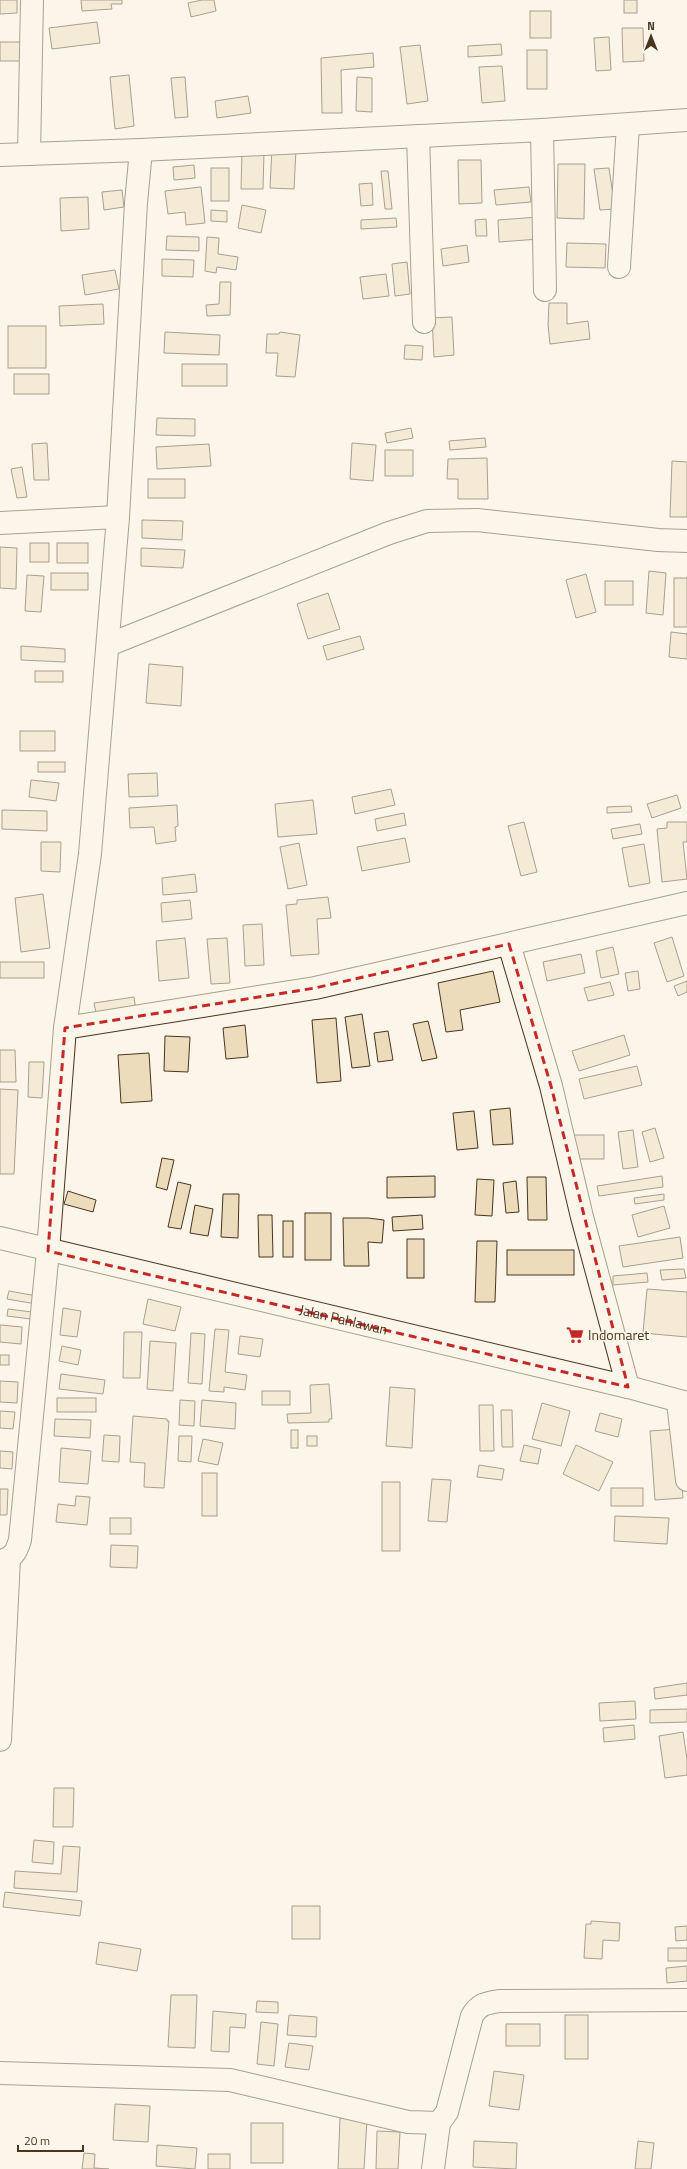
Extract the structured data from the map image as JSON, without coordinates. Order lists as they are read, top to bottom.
{
  "streets": {
    "main road": ["Jalan Pahlawan"]
  },
  "places": {
    "supermarket": ["Indomaret"]
  },
  "scale_bar": "20 m",
  "north": "top"
}
